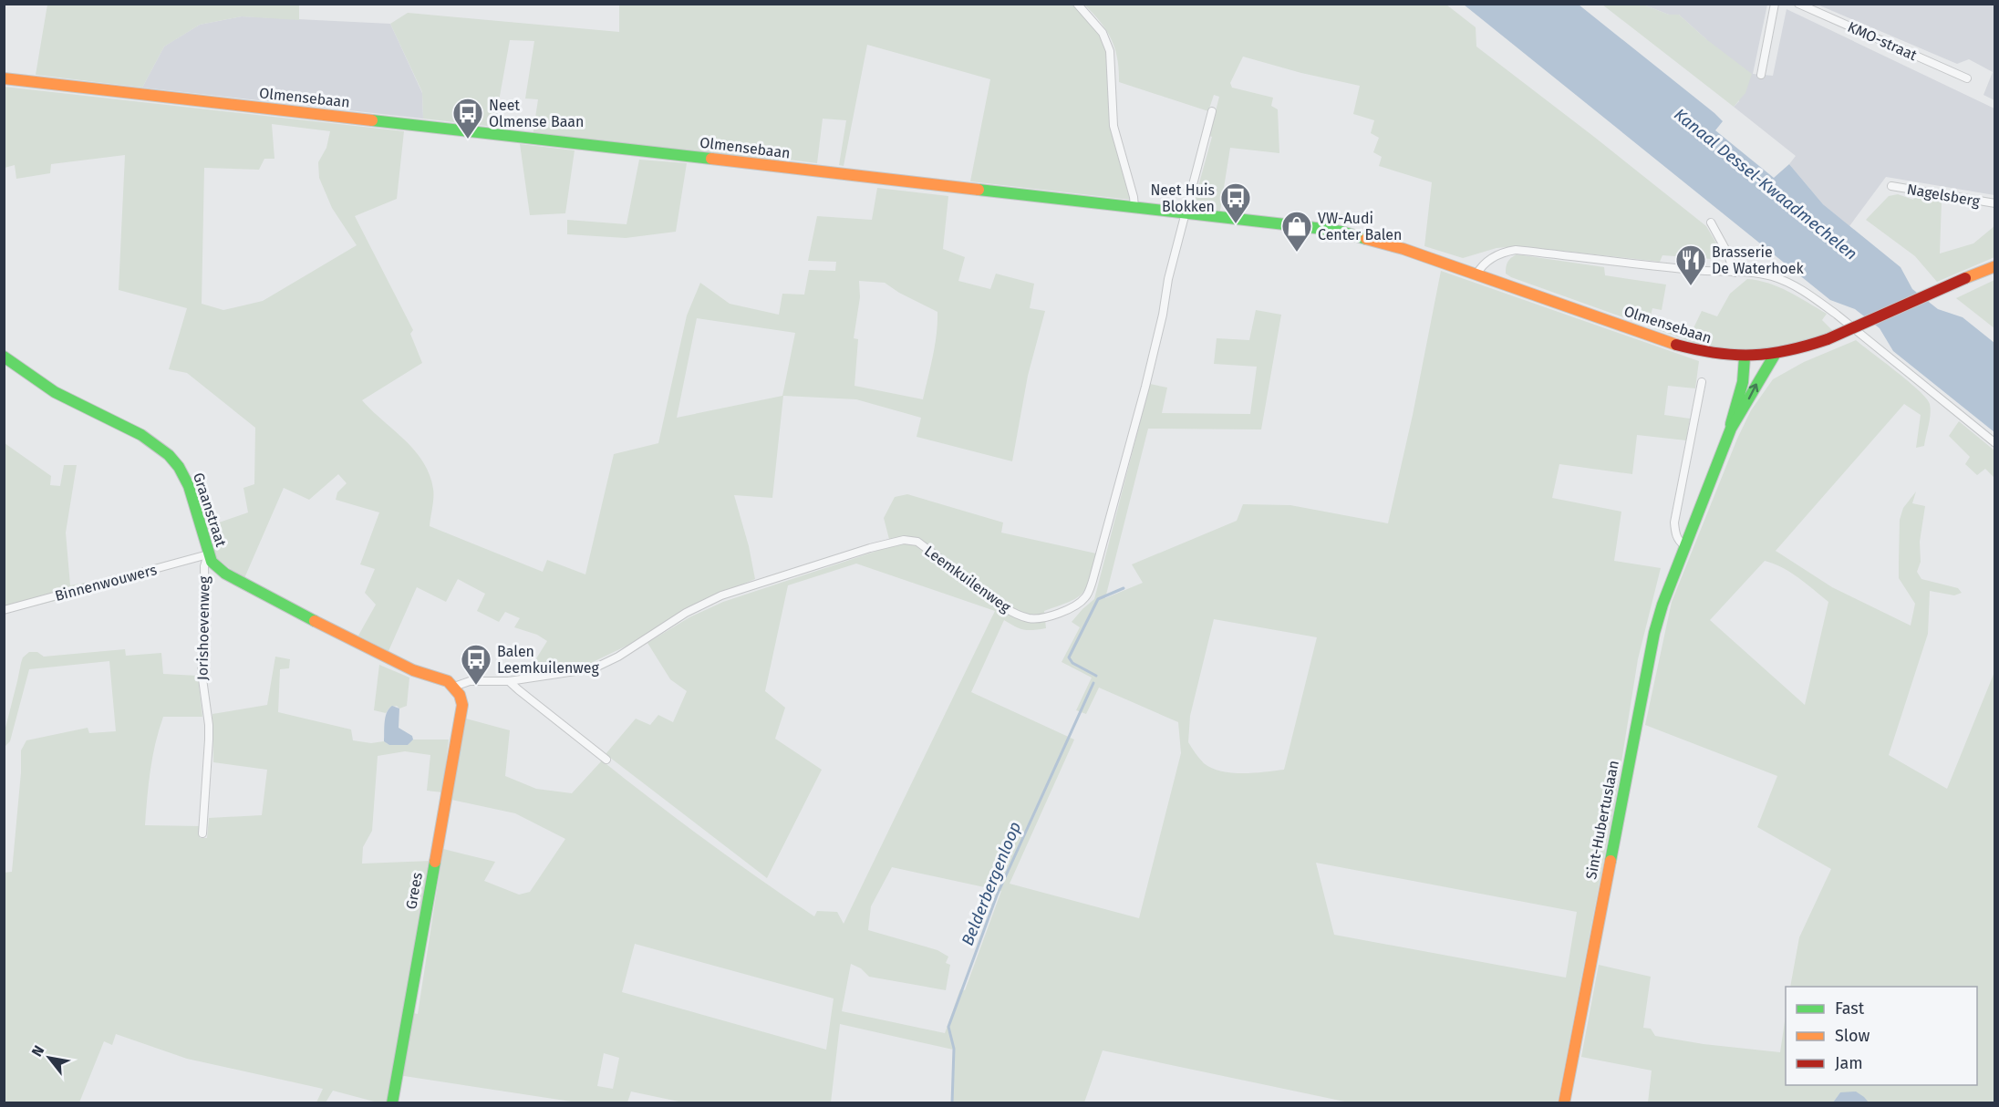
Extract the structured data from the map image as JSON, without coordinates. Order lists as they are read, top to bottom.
{
  "streets": {
    "street": [
      "KMO-straat",
      "Olmensebaan",
      "Nagelsberg",
      "Graanstraat",
      "Leemkuilenweg",
      "Binnenwouwers",
      "Jorishoevenweg",
      "Sint-Hubertuslaan",
      "Grees"
    ]
  },
  "crossings": [
    ["Olmensebaan", "Leemkuilenweg"],
    ["Olmensebaan", "Sint-Hubertuslaan"],
    ["Graanstraat", "Leemkuilenweg"],
    ["Graanstraat", "Binnenwouwers"],
    ["Graanstraat", "Jorishoevenweg"],
    ["Graanstraat", "Grees"],
    ["Leemkuilenweg", "Grees"],
    ["Binnenwouwers", "Jorishoevenweg"]
  ],
  "water": ["Kanaal Dessel-Kwaadmechelen", "Belderbergenloop"],
  "places": {
    "bus stop": ["Neet Olmense Baan", "Neet Huis Blokken", "Balen Leemkuilenweg"],
    "shop": ["VW-Audi Center Balen"],
    "restaurant": ["Brasserie De Waterhoek"]
  },
  "legend": ["Fast", "Slow", "Jam"],
  "north": "top left"
}
